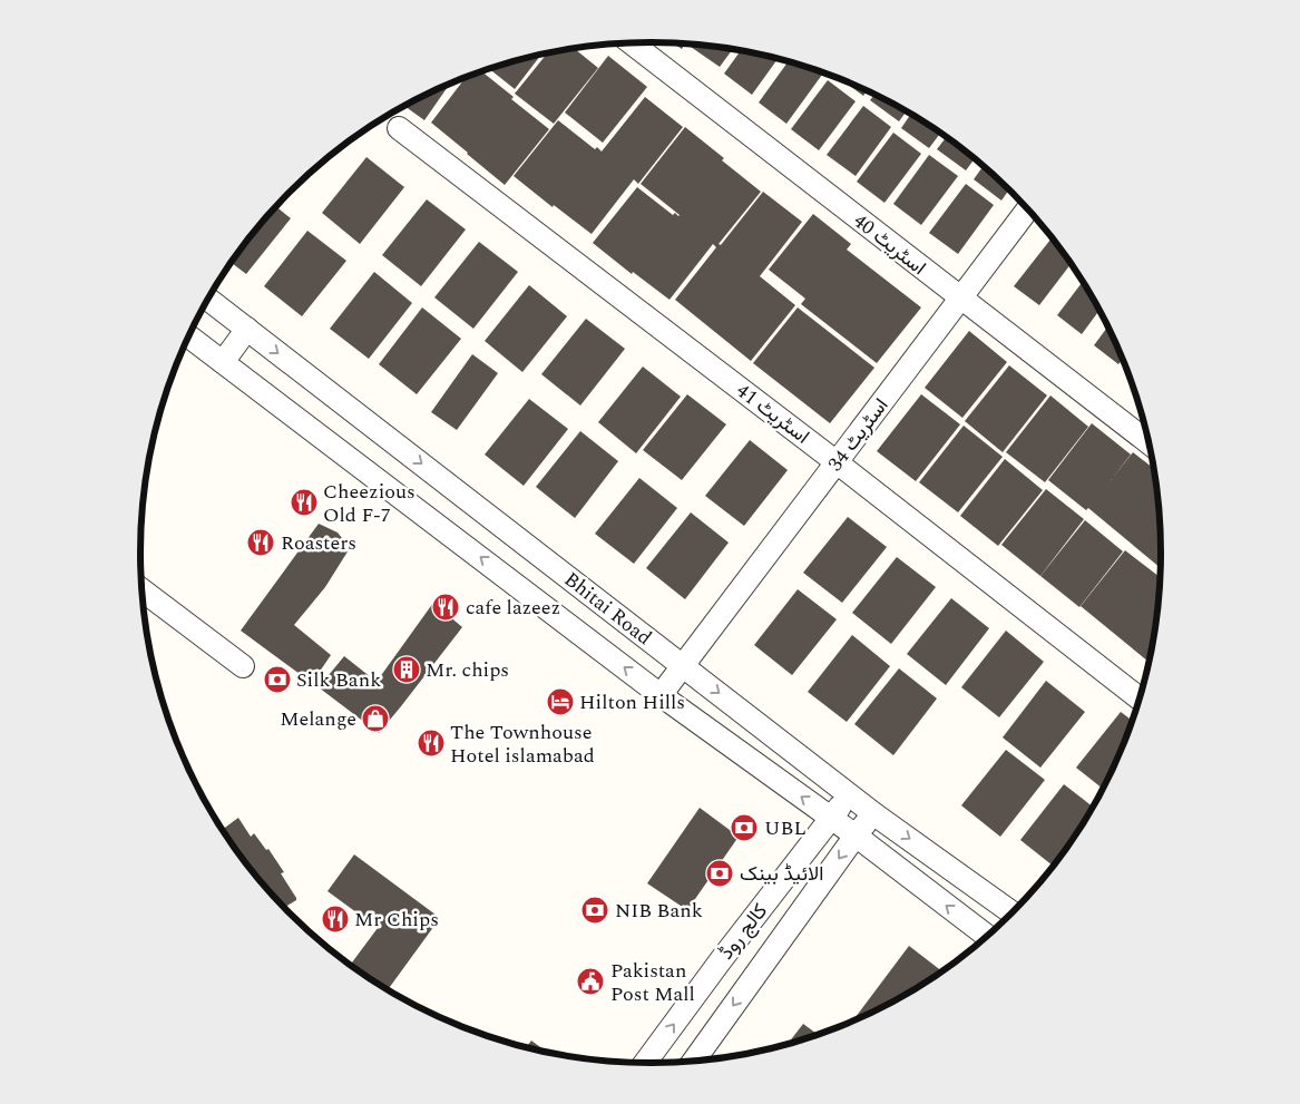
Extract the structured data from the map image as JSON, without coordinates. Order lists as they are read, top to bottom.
{
  "streets": {
    "street": [
      "اسٹریٹ 40",
      "اسٹریٹ 41",
      "اسٹریٹ 34",
      "Bhitai Road",
      "کالج روڈ"
    ]
  },
  "crossings": [
    ["اسٹریٹ 40", "اسٹریٹ 34"],
    ["اسٹریٹ 41", "اسٹریٹ 34"],
    ["اسٹریٹ 34", "Bhitai Road"],
    ["Bhitai Road", "کالج روڈ"]
  ],
  "places": {
    "restaurant": [
      "Cheezious Old F-7",
      "Roasters",
      "cafe lazeez",
      "The Townhouse Hotel islamabad",
      "Mr Chips"
    ],
    "building": ["Mr. chips"],
    "bank": [
      "Silk Bank",
      "UBL",
      "الائیڈ بینک",
      "NIB Bank"
    ],
    "hotel": ["Hilton Hills"],
    "shop": ["Melange"],
    "public building": ["Pakistan Post Mall"]
  }
}
